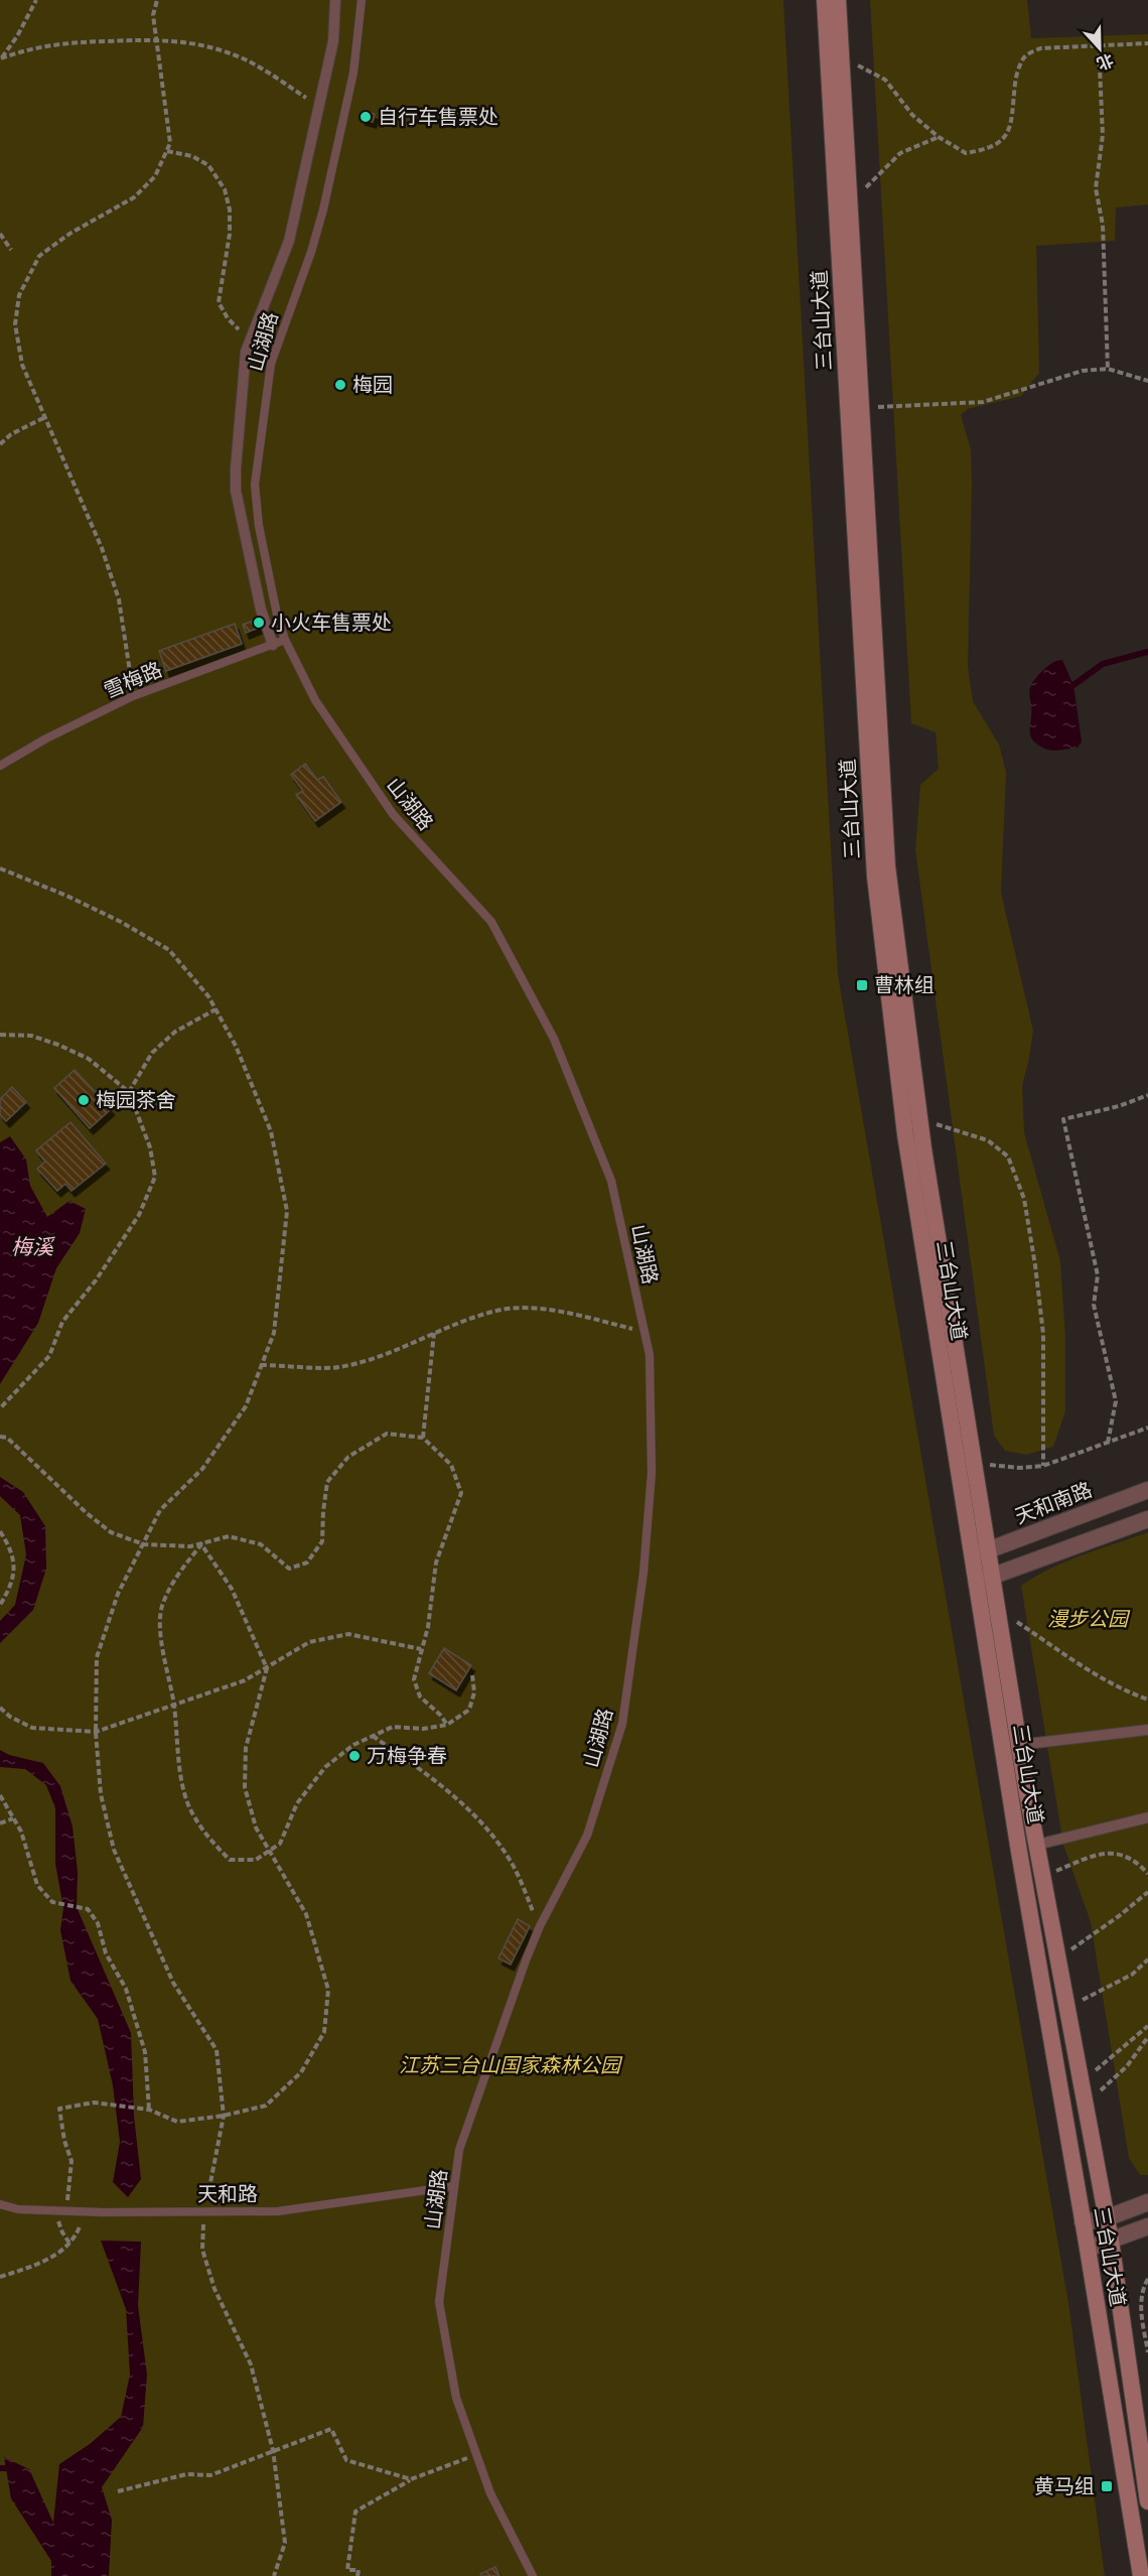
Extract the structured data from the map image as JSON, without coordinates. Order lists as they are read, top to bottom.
{
  "streets": {
    "main road": ["三台山大道"],
    "street": ["天和南路"],
    "lane": ["山湖路", "雪梅路", "天和路"]
  },
  "crossings": [
    ["三台山大道", "天和南路"],
    ["山湖路", "雪梅路"],
    ["山湖路", "天和路"]
  ],
  "water": ["梅溪"],
  "parks": ["漫步公园", "江苏三台山国家森林公园"],
  "places": {
    "other": [
      "自行车售票处",
      "梅园",
      "小火车售票处",
      "梅园茶舍",
      "万梅争春"
    ],
    "transit": ["曹林组", "黄马组"]
  },
  "north": "bottom"
}
